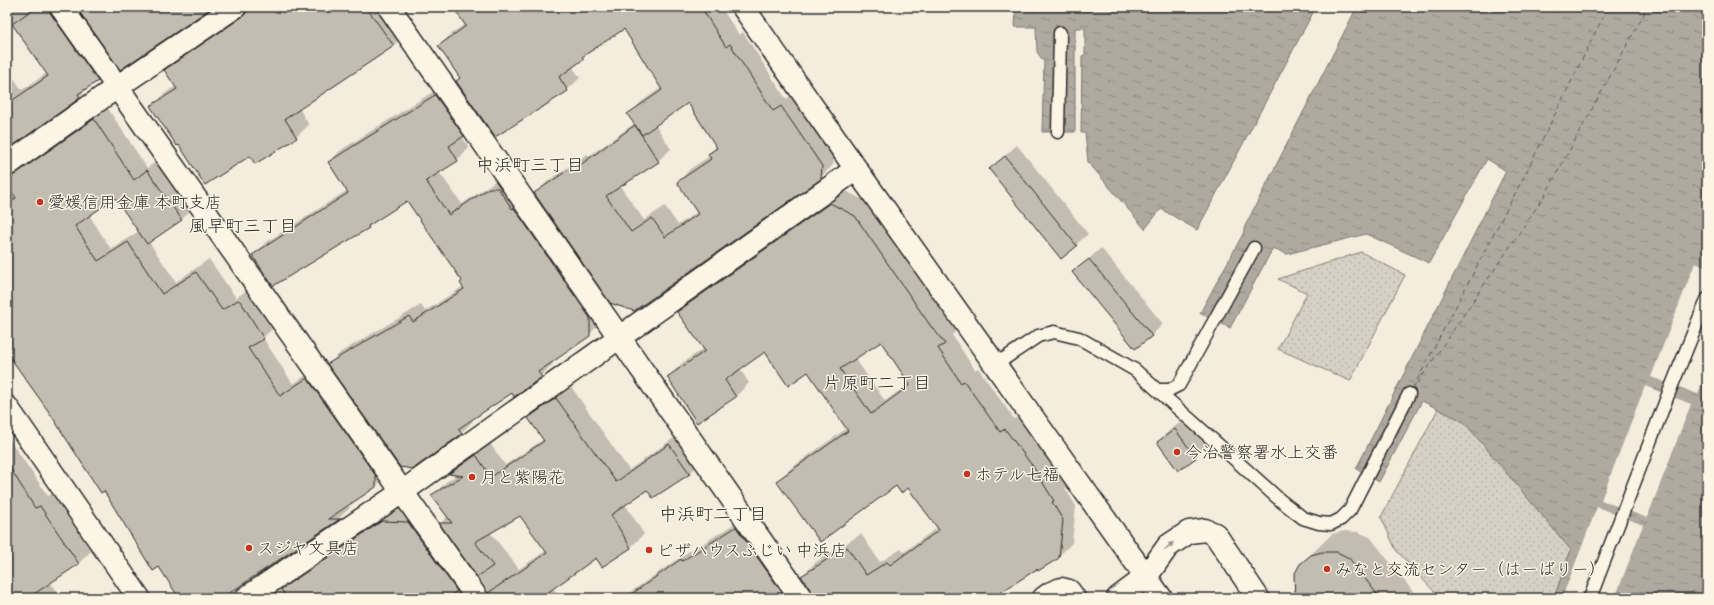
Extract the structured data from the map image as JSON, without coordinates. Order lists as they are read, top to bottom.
{
  "districts": [
    "中浜町三丁目",
    "風早町三丁目",
    "片原町二丁目",
    "中浜町二丁目"
  ],
  "places": [
    "愛媛信用金庫 本町支店",
    "今治警察署水上交番",
    "ホテル七福",
    "月と紫陽花",
    "スジヤ文具店",
    "ピザハウスふじい 中浜店",
    "みなと交流センター（はーばりー）"
  ]
}
